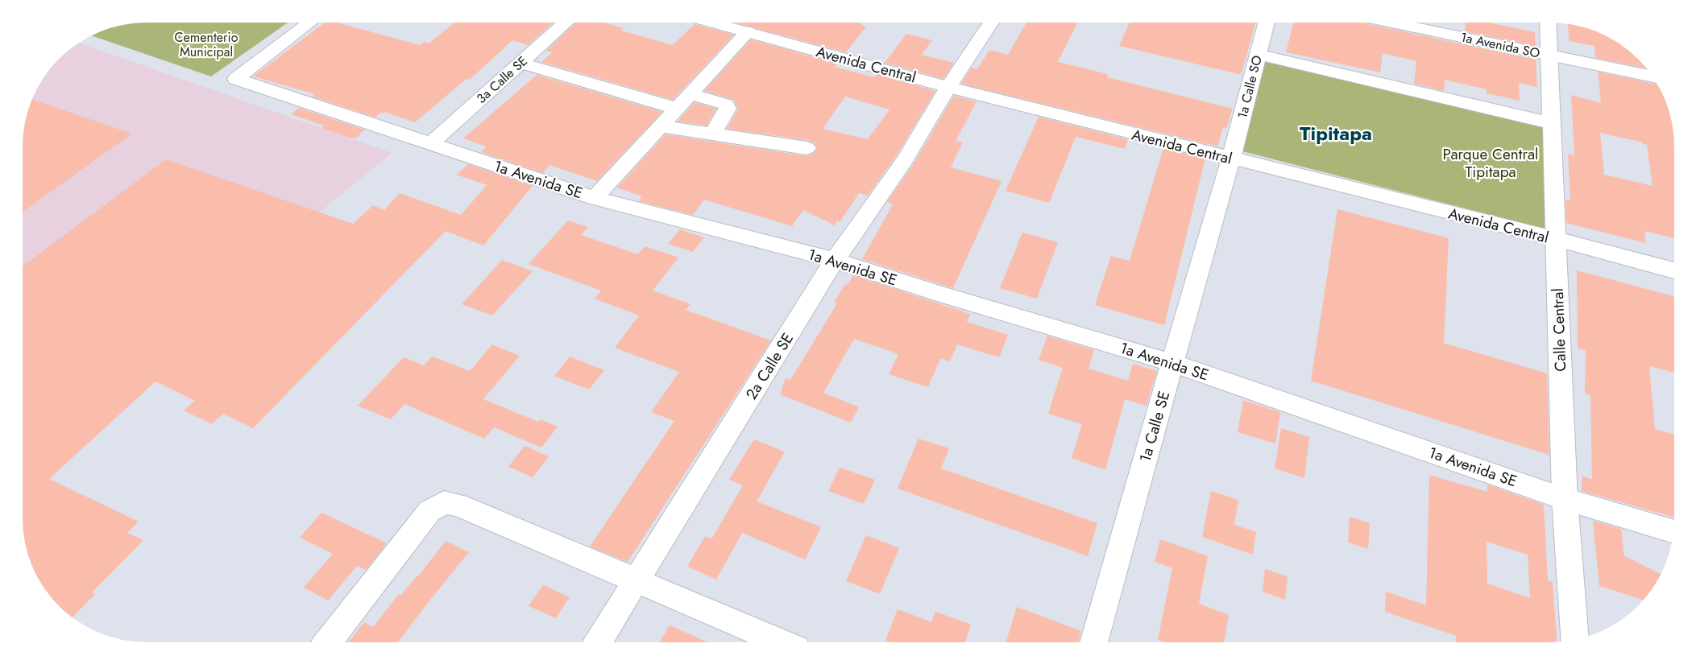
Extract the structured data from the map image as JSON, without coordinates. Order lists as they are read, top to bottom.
{
  "streets": {
    "street": [
      "1a Avenida SO",
      "Avenida Central",
      "3a Calle SE",
      "1a Calle SO",
      "1a Avenida SE",
      "Calle Central",
      "2a Calle SE",
      "1a Calle SE"
    ]
  },
  "crossings": [
    ["1a Avenida SO", "Calle Central"],
    ["Avenida Central", "1a Calle SO"],
    ["Avenida Central", "Calle Central"],
    ["Avenida Central", "2a Calle SE"],
    ["Avenida Central", "1a Calle SE"],
    ["3a Calle SE", "1a Avenida SE"],
    ["1a Calle SO", "1a Calle SE"],
    ["1a Avenida SE", "Calle Central"],
    ["1a Avenida SE", "2a Calle SE"],
    ["1a Avenida SE", "1a Calle SE"]
  ],
  "districts": ["Tipitapa"],
  "parks": ["Cementerio Municipal", "Parque Central Tipitapa"]
}
